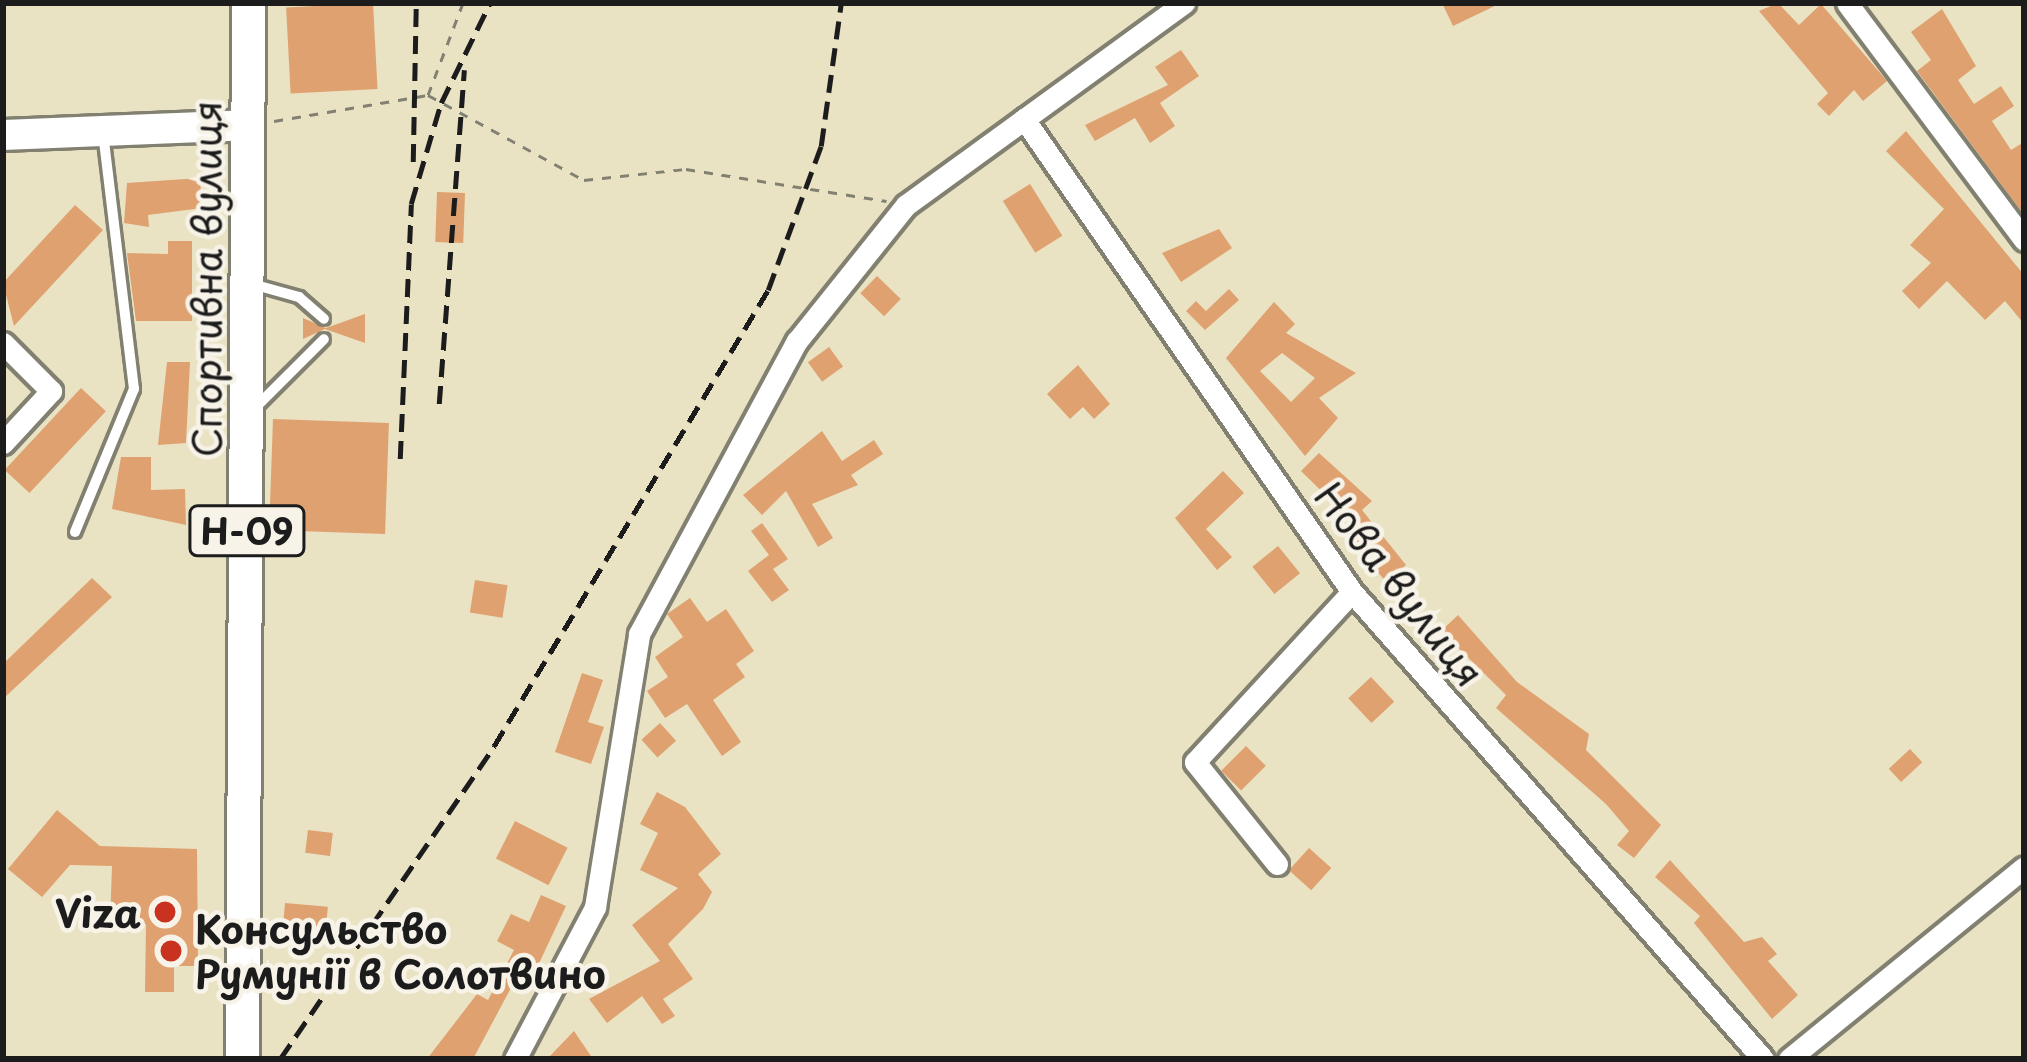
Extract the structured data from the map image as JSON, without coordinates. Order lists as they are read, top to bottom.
{
  "streets": {
    "main road": ["Спортивна вулиця", "Н-09"],
    "street": ["Нова вулиця"]
  },
  "places": ["Viza", "Консульство Румунії в Солотвино"]
}
